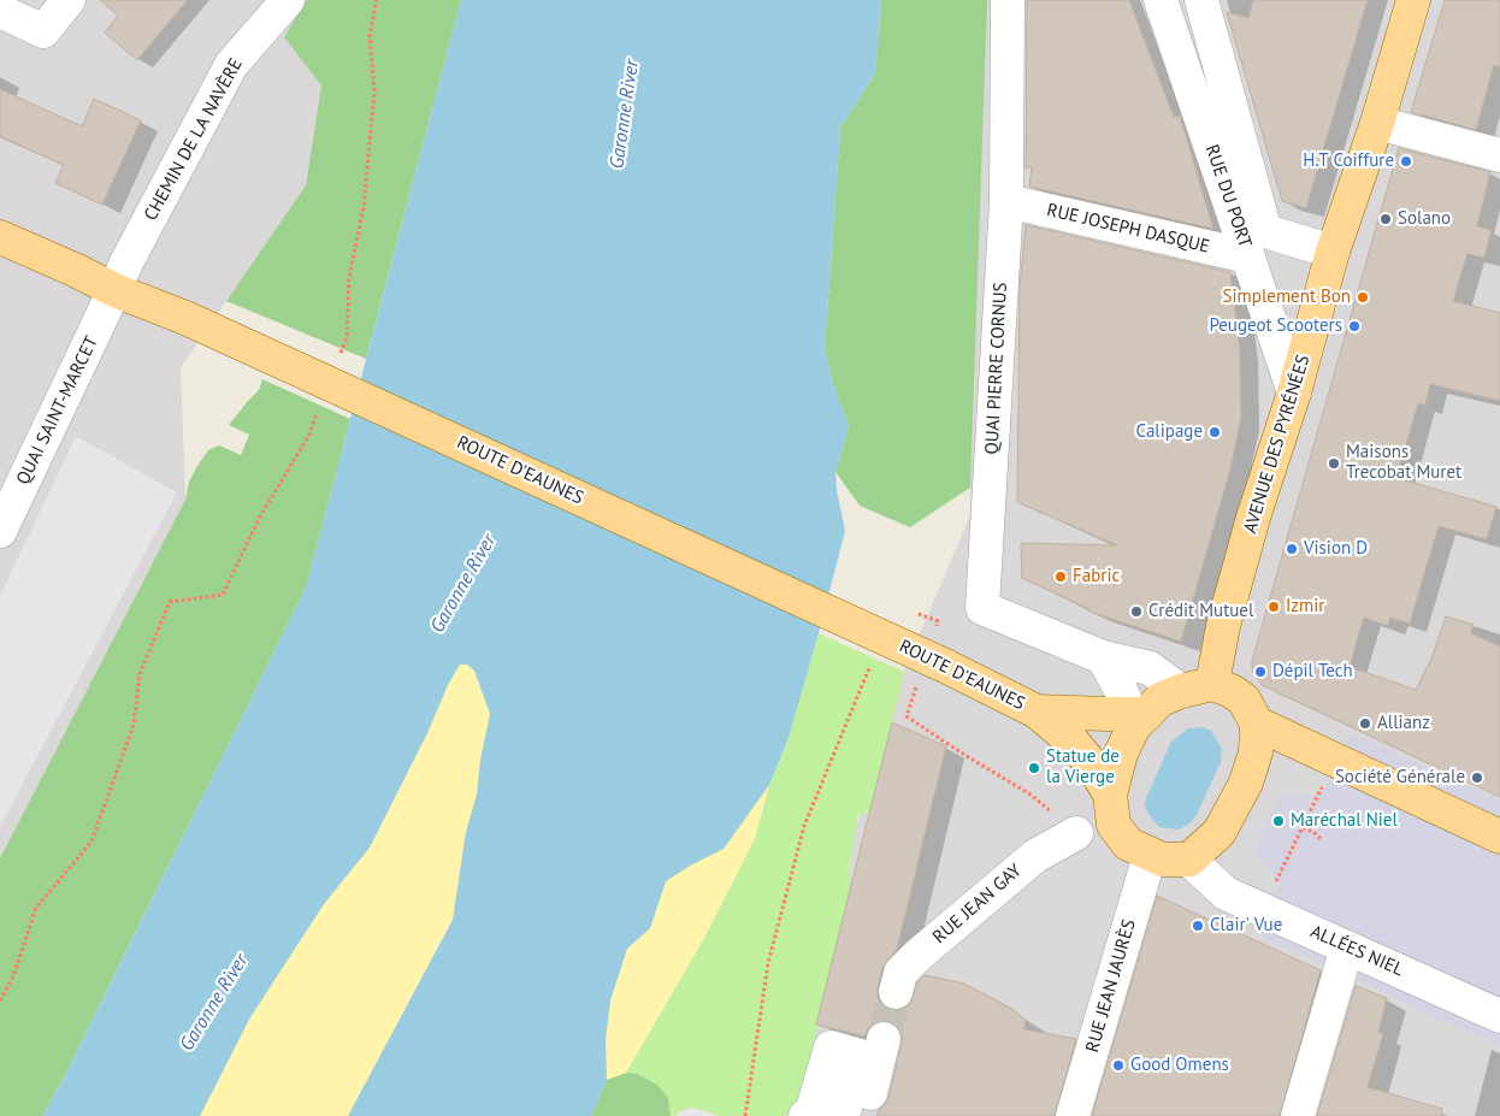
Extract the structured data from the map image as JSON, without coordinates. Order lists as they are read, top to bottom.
{
  "streets": {
    "main road": ["AVENUE DES PYRÉNÉES", "ROUTE D'EAUNES"],
    "street": [
      "CHEMIN DE LA NAVÈRE",
      "RUE DU PORT",
      "RUE JOSEPH DASQUE",
      "QUAI PIERRE CORNUS",
      "QUAI SAINT-MARCET",
      "RUE JEAN GAY",
      "ALLÉES NIEL",
      "RUE JEAN JAURÈS"
    ]
  },
  "crossings": [
    ["CHEMIN DE LA NAVÈRE", "QUAI SAINT-MARCET"],
    ["CHEMIN DE LA NAVÈRE", "ROUTE D'EAUNES"],
    ["RUE DU PORT", "RUE JOSEPH DASQUE"],
    ["RUE DU PORT", "AVENUE DES PYRÉNÉES"],
    ["RUE JOSEPH DASQUE", "QUAI PIERRE CORNUS"],
    ["QUAI PIERRE CORNUS", "AVENUE DES PYRÉNÉES"],
    ["QUAI PIERRE CORNUS", "ROUTE D'EAUNES"],
    ["QUAI PIERRE CORNUS", "RUE JEAN GAY"],
    ["QUAI PIERRE CORNUS", "ALLÉES NIEL"],
    ["QUAI PIERRE CORNUS", "RUE JEAN JAURÈS"],
    ["QUAI SAINT-MARCET", "ROUTE D'EAUNES"],
    ["AVENUE DES PYRÉNÉES", "ROUTE D'EAUNES"],
    ["AVENUE DES PYRÉNÉES", "RUE JEAN GAY"],
    ["AVENUE DES PYRÉNÉES", "ALLÉES NIEL"],
    ["AVENUE DES PYRÉNÉES", "RUE JEAN JAURÈS"],
    ["ROUTE D'EAUNES", "RUE JEAN GAY"],
    ["ROUTE D'EAUNES", "ALLÉES NIEL"],
    ["ROUTE D'EAUNES", "RUE JEAN JAURÈS"],
    ["RUE JEAN GAY", "ALLÉES NIEL"],
    ["RUE JEAN GAY", "RUE JEAN JAURÈS"],
    ["ALLÉES NIEL", "RUE JEAN JAURÈS"]
  ],
  "water": ["Garonne River"],
  "places": [
    "H.T Coiffure",
    "Solano",
    "Simplement Bon",
    "Peugeot Scooters",
    "Calipage",
    "Maisons Trecobat Muret",
    "Vision D",
    "Fabric",
    "Izmir",
    "Crédit Mutuel",
    "Dépil Tech",
    "Allianz",
    "Statue de la Vierge",
    "Société Générale",
    "Maréchal Niel",
    "Clair' Vue",
    "Good Omens"
  ]
}
